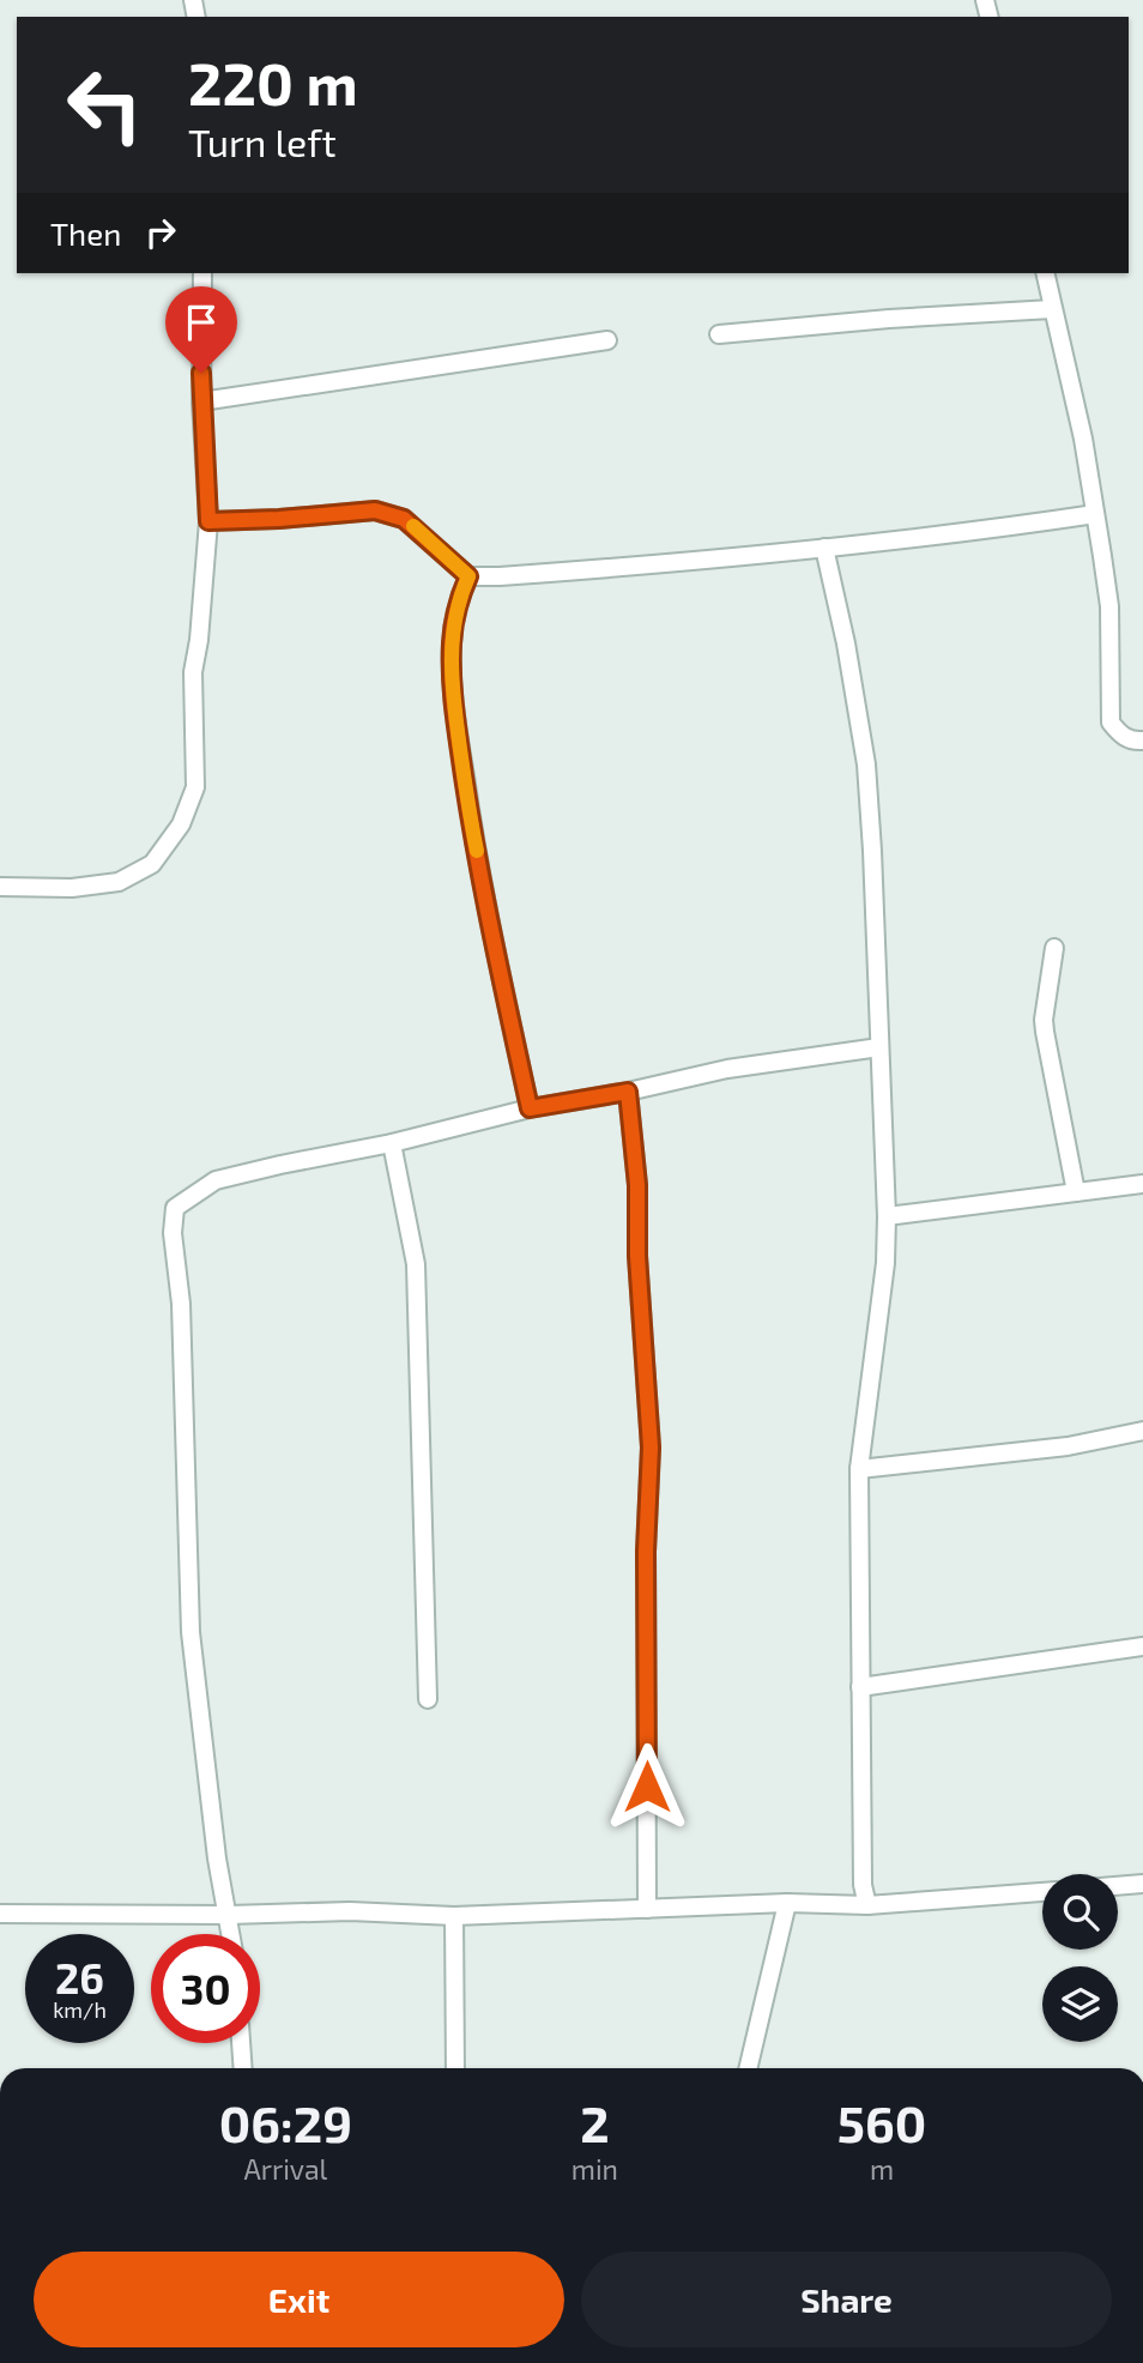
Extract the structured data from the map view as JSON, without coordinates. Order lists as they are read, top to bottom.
{
  "page": {
    "turn": ["220 m", "Turn left"],
    "then": "Then",
    "speed": "26 km/h",
    "limit": "30",
    "eta": [
      "06:29",
      "Arrival",
      "2",
      "min",
      "560",
      "m"
    ],
    "buttons": ["Exit", "Share"]
  }
}
